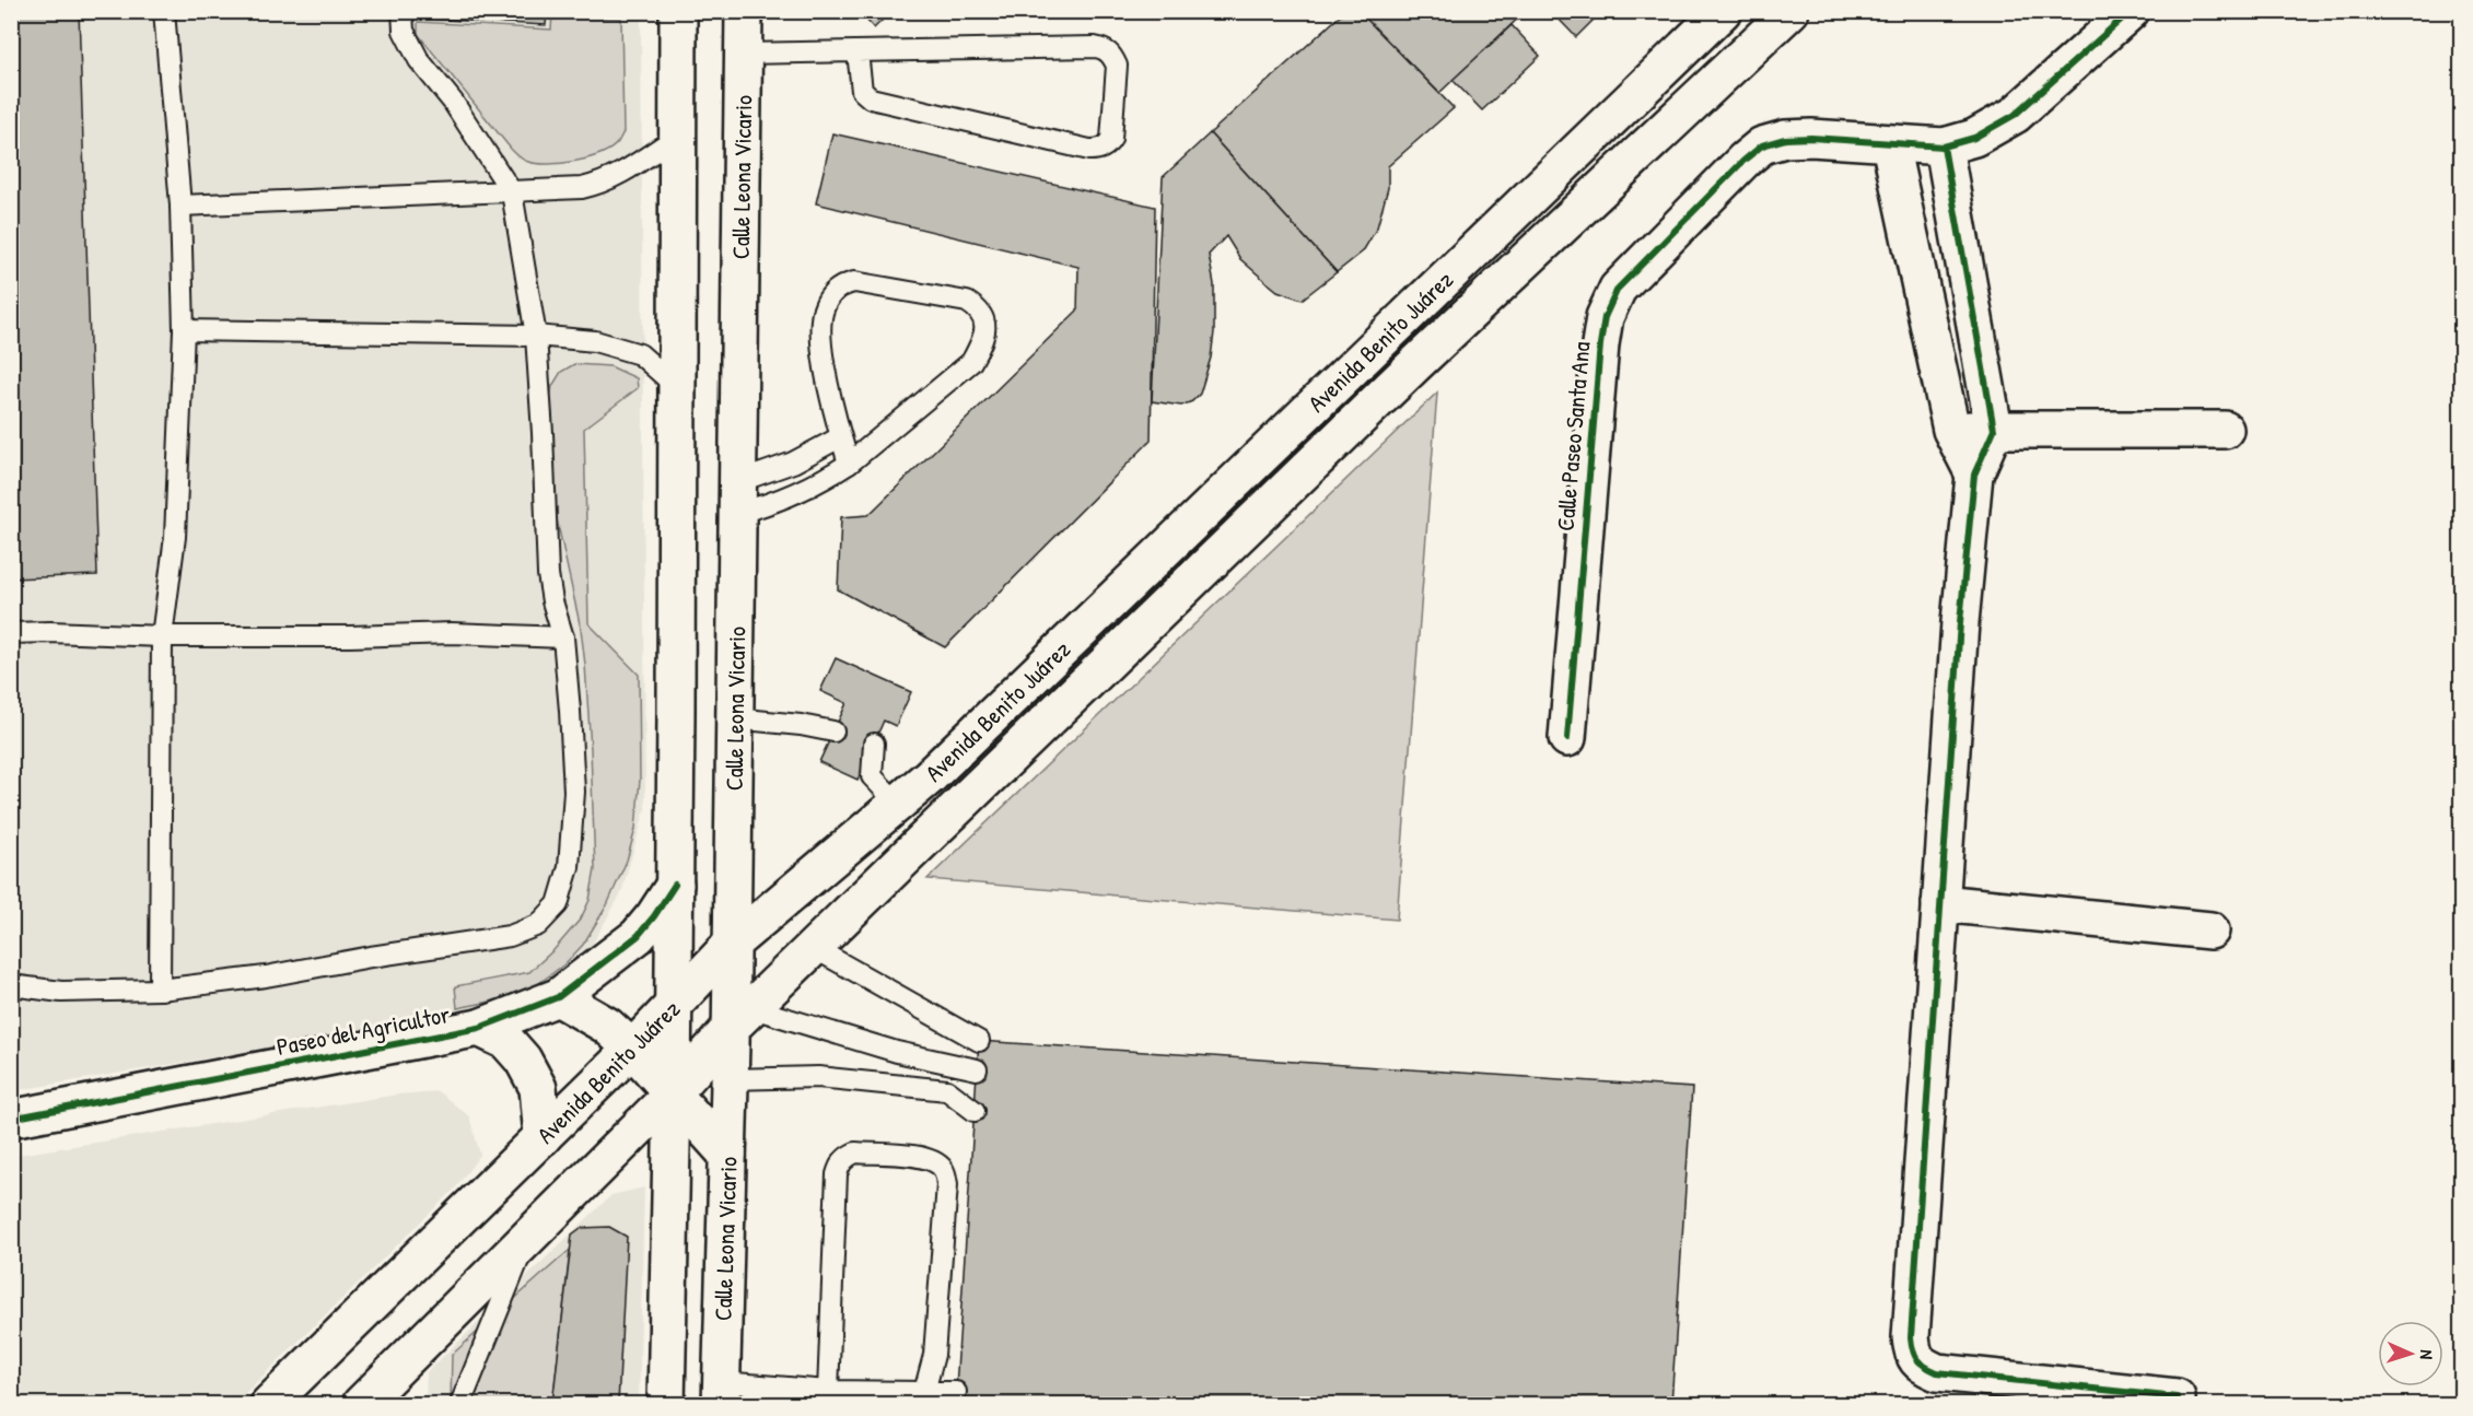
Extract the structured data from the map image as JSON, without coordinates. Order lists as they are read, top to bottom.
{
  "streets": {
    "main road": [
      "Calle Leona Vicario",
      "Avenida Benito Juárez",
      "Calle Paseo Santa Ana",
      "Paseo del Agricultor"
    ]
  },
  "crossings": [
    ["Calle Leona Vicario", "Avenida Benito Juárez"]
  ],
  "north": "right"
}
